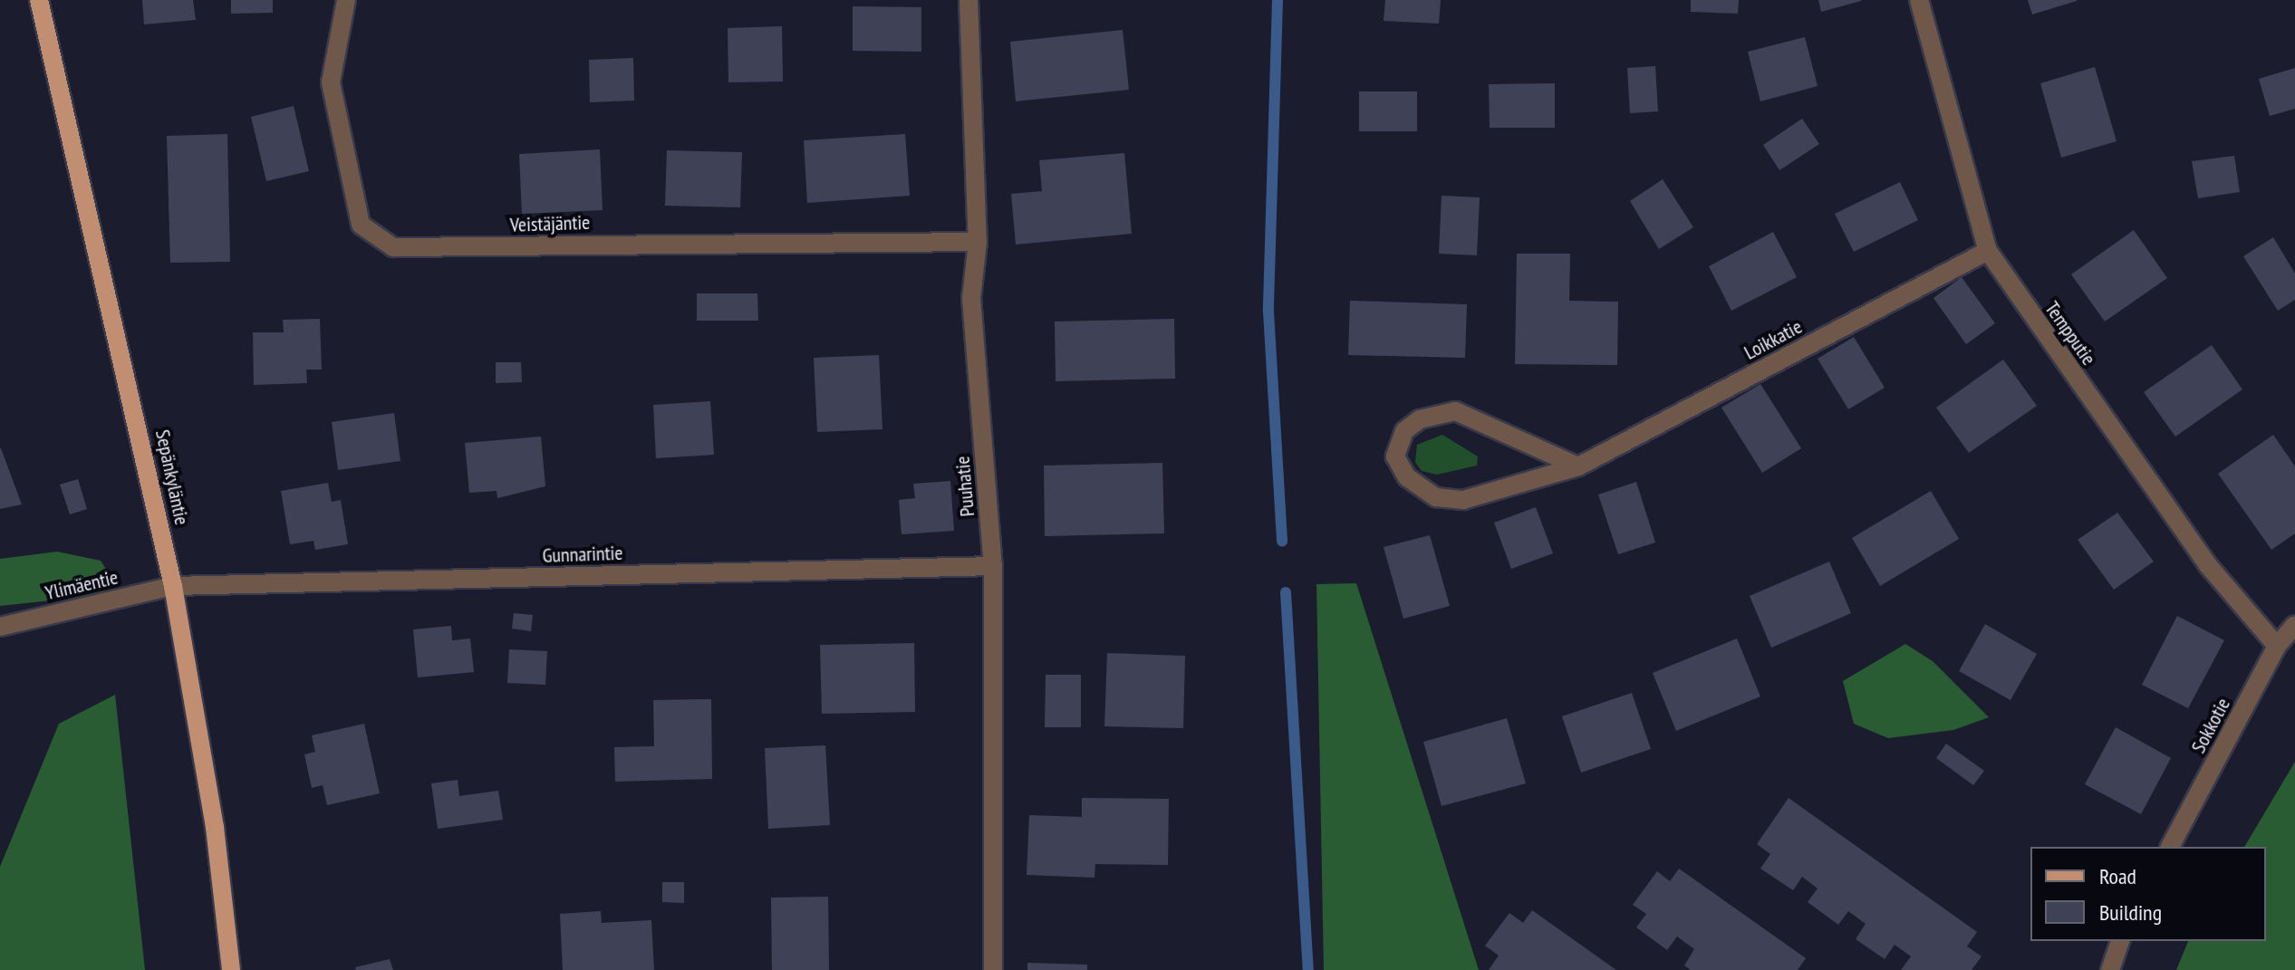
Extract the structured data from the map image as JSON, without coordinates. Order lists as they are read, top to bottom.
{
  "streets": {
    "main road": ["Sepänkyläntie"],
    "street": [
      "Veistäjäntie",
      "Tempputie",
      "Loikkatie",
      "Puuhatie",
      "Gunnarintie",
      "Ylimäentie",
      "Sokkotie"
    ]
  },
  "crossings": [
    ["Veistäjäntie", "Puuhatie"],
    ["Tempputie", "Loikkatie"],
    ["Tempputie", "Sokkotie"],
    ["Sepänkyläntie", "Gunnarintie"],
    ["Sepänkyläntie", "Ylimäentie"],
    ["Puuhatie", "Gunnarintie"],
    ["Gunnarintie", "Ylimäentie"]
  ],
  "legend": ["Road", "Building"]
}
